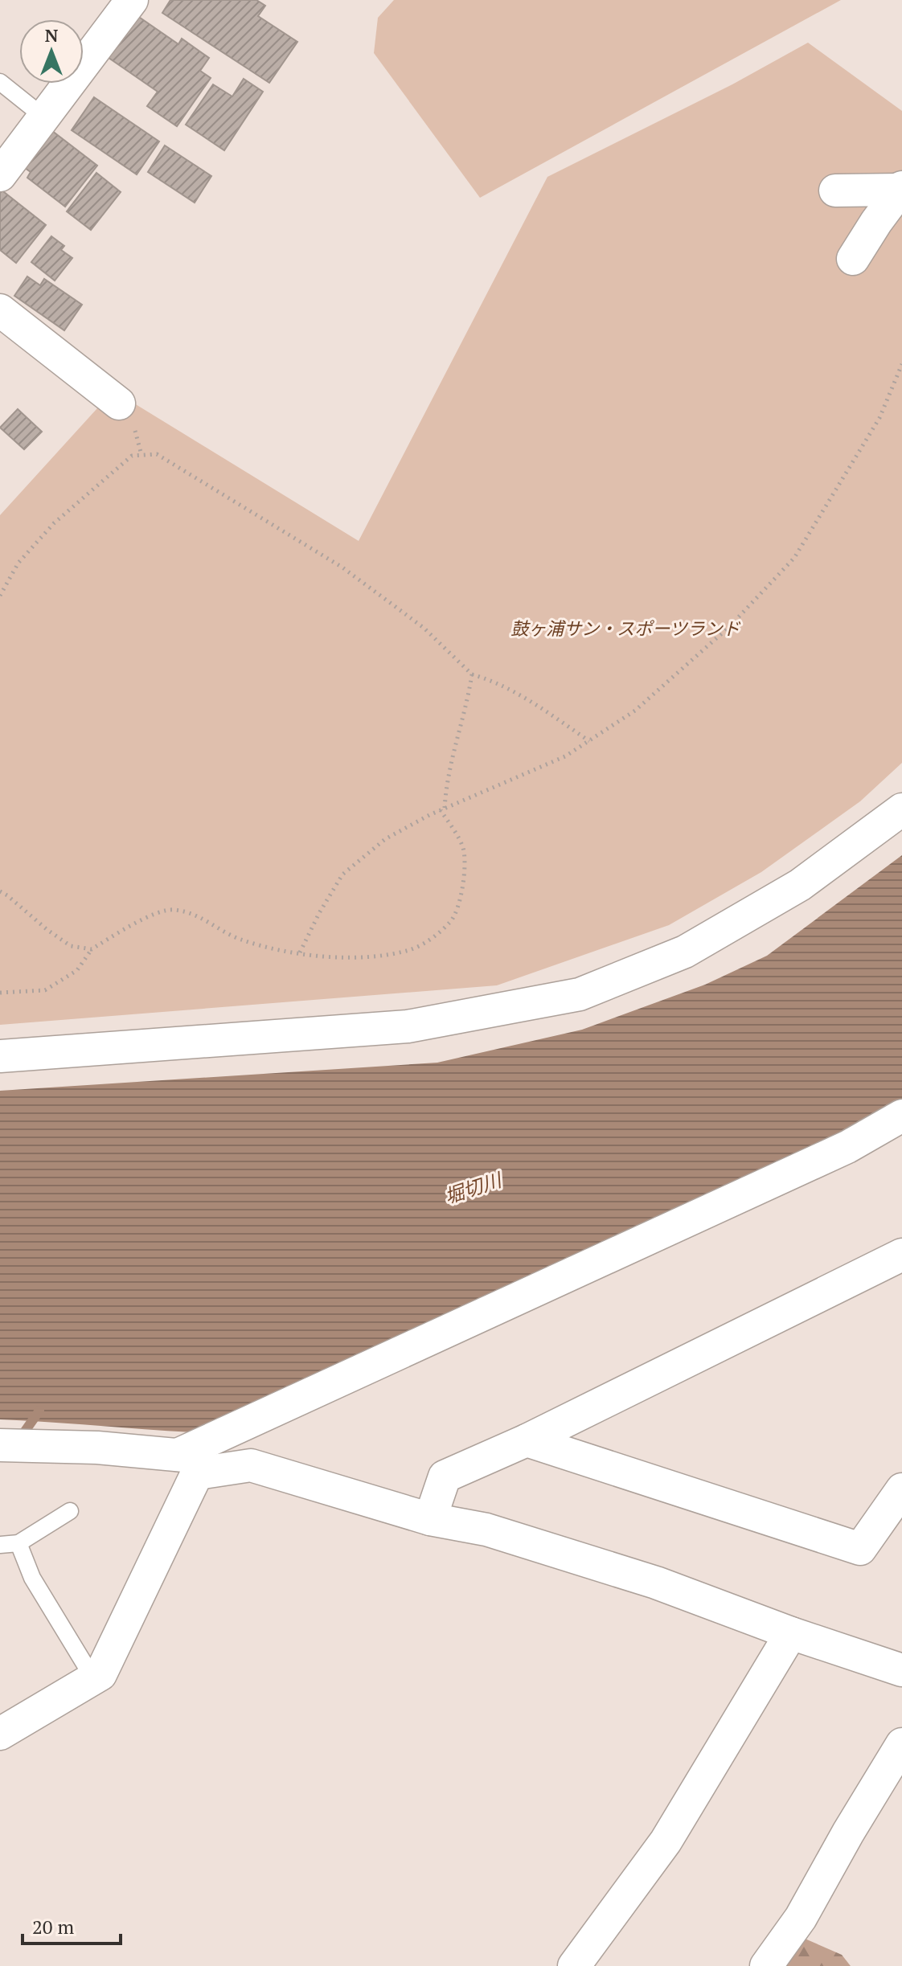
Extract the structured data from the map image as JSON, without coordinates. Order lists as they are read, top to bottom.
{
  "water": ["堀切川"],
  "parks": ["鼓ヶ浦サン・スポーツランド"],
  "scale_bar": "20 m",
  "north": "top"
}
